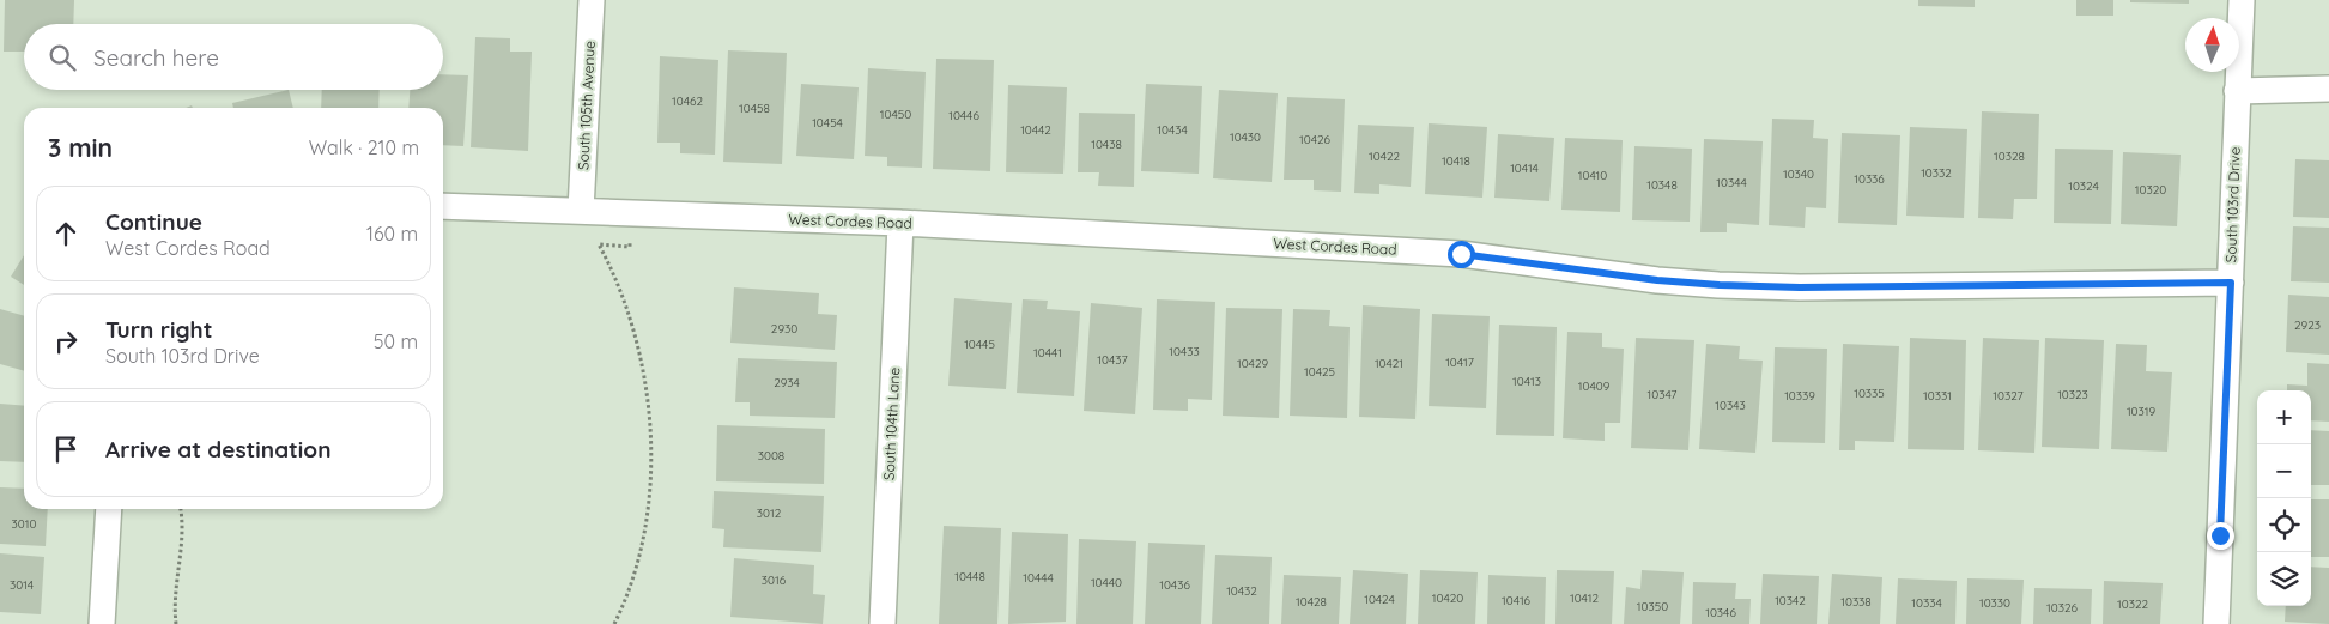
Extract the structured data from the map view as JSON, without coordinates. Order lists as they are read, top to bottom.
{
  "streets": {
    "street": [
      "South 105th Avenue",
      "South 103rd Drive",
      "West Cordes Road",
      "South 104th Lane"
    ]
  },
  "crossings": [
    ["South 105th Avenue", "West Cordes Road"],
    ["South 103rd Drive", "West Cordes Road"],
    ["West Cordes Road", "South 104th Lane"]
  ],
  "house_numbers": [
    "10462",
    "10458",
    "10450",
    "10446",
    "10454",
    "10442",
    "10434",
    "10430",
    "10426",
    "10438",
    "10422",
    "10328",
    "10418",
    "10414",
    "10332",
    "10340",
    "10410",
    "10336",
    "10344",
    "10348",
    "10324",
    "10320",
    "2923",
    "2930",
    "10445",
    "10433",
    "10441",
    "10437",
    "10417",
    "10429",
    "10421",
    "10425",
    "10413",
    "2934",
    "10409",
    "10335",
    "10347",
    "10323",
    "10339",
    "10331",
    "10327",
    "10343",
    "10319",
    "3008",
    "3012",
    "3010",
    "10448",
    "10444",
    "3016",
    "10440",
    "3014",
    "10436",
    "10432",
    "10420",
    "10412",
    "10424",
    "10416",
    "10342",
    "10428",
    "10338",
    "10334",
    "10330",
    "10322",
    "10350",
    "10326",
    "10346"
  ],
  "north": "top",
  "page": {
    "search": "Search here",
    "heading": ["3 min", "Walk · 210 m"],
    "list": [
      ["Continue", "West Cordes Road", "160 m"],
      ["Turn right", "South 103rd Drive", "50 m"],
      "Arrive at destination"
    ],
    "map_buttons": ["+", "−"]
  }
}
